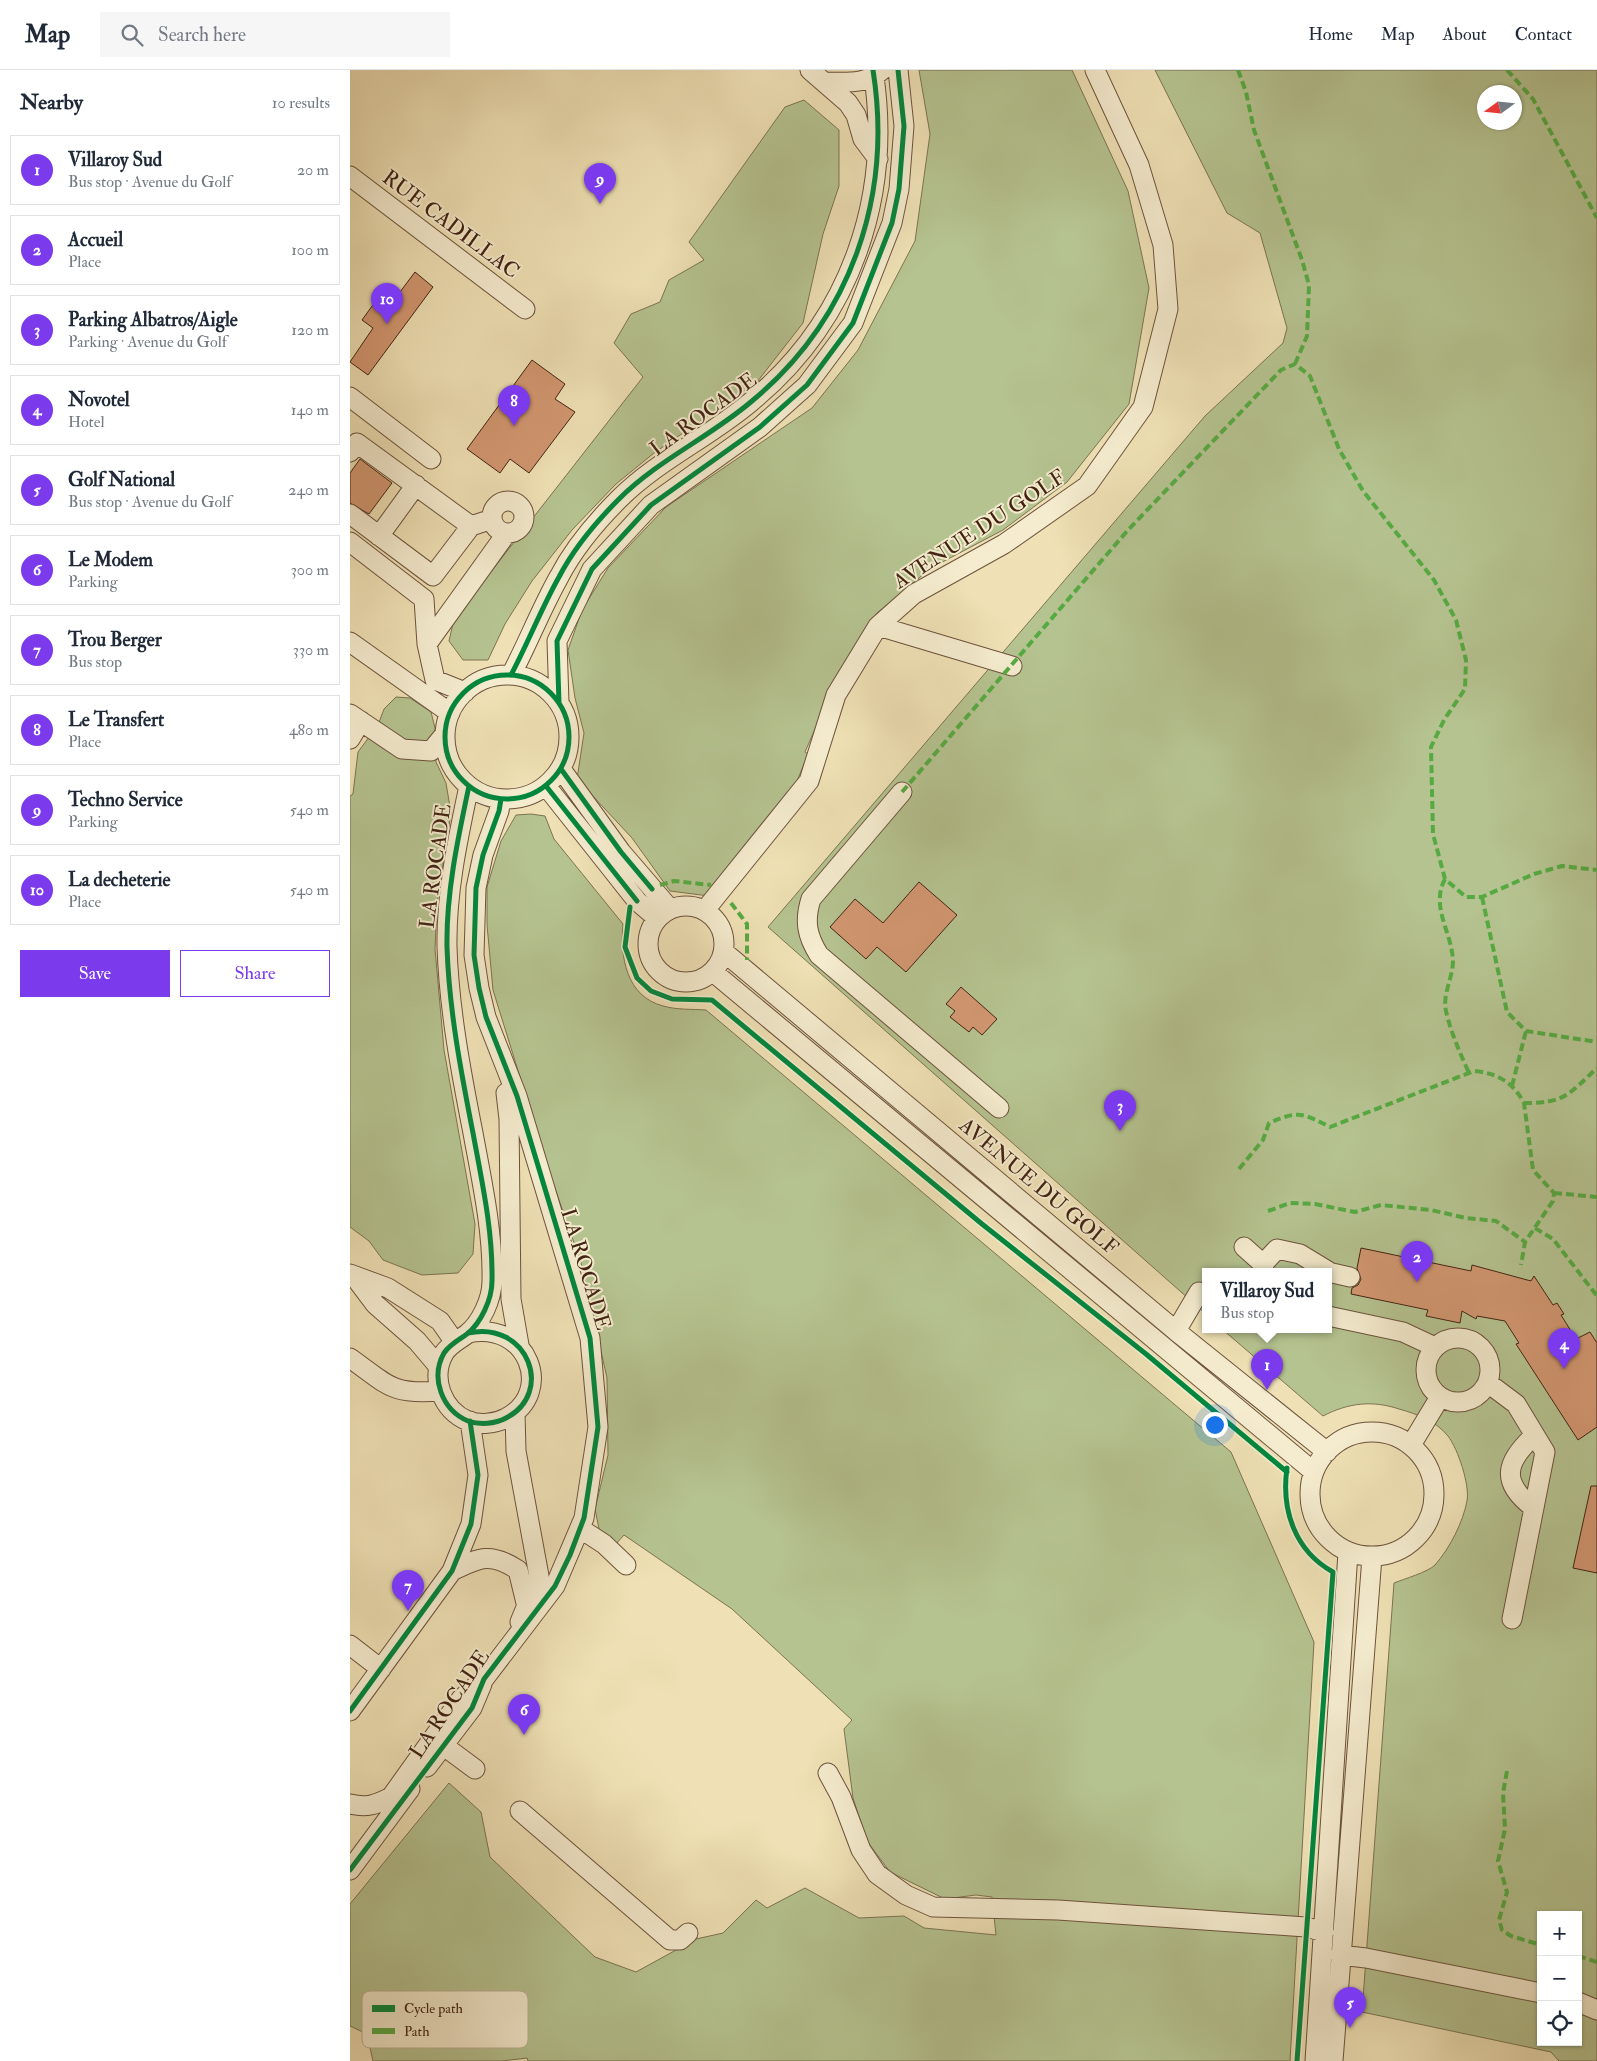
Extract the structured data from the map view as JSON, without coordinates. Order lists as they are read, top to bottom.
{
  "streets": {
    "street": ["RUE CADILLAC", "LA ROCADE", "AVENUE DU GOLF"]
  },
  "legend": ["Cycle path", "Path"],
  "north": "left",
  "page": {
    "header": "Map",
    "search": "Search here",
    "nav": [
      "Home",
      "Map",
      "About",
      "Contact"
    ],
    "heading": ["Nearby", "10 results"],
    "list": [
      {
        "mark": "1",
        "name": "Villaroy Sud",
        "note": "Bus stop · Avenue du Golf",
        "value": "20 m"
      },
      {
        "mark": "2",
        "name": "Accueil",
        "note": "Place",
        "value": "100 m"
      },
      {
        "mark": "3",
        "name": "Parking Albatros/Aigle",
        "note": "Parking · Avenue du Golf",
        "value": "120 m"
      },
      {
        "mark": "4",
        "name": "Novotel",
        "note": "Hotel",
        "value": "140 m"
      },
      {
        "mark": "5",
        "name": "Golf National",
        "note": "Bus stop · Avenue du Golf",
        "value": "240 m"
      },
      {
        "mark": "6",
        "name": "Le Modem",
        "note": "Parking",
        "value": "300 m"
      },
      {
        "mark": "7",
        "name": "Trou Berger",
        "note": "Bus stop",
        "value": "330 m"
      },
      {
        "mark": "8",
        "name": "Le Transfert",
        "note": "Place",
        "value": "480 m"
      },
      {
        "mark": "9",
        "name": "Techno Service",
        "note": "Parking",
        "value": "540 m"
      },
      {
        "mark": "10",
        "name": "La decheterie",
        "note": "Place",
        "value": "540 m"
      }
    ],
    "pins": [
      "9",
      "10",
      "8",
      "3",
      "2",
      "4",
      "1",
      "7",
      "6",
      "5"
    ],
    "buttons": ["Save", "Share"],
    "popup": ["Villaroy Sud", "Bus stop"],
    "map_buttons": ["+", "−"]
  }
}
